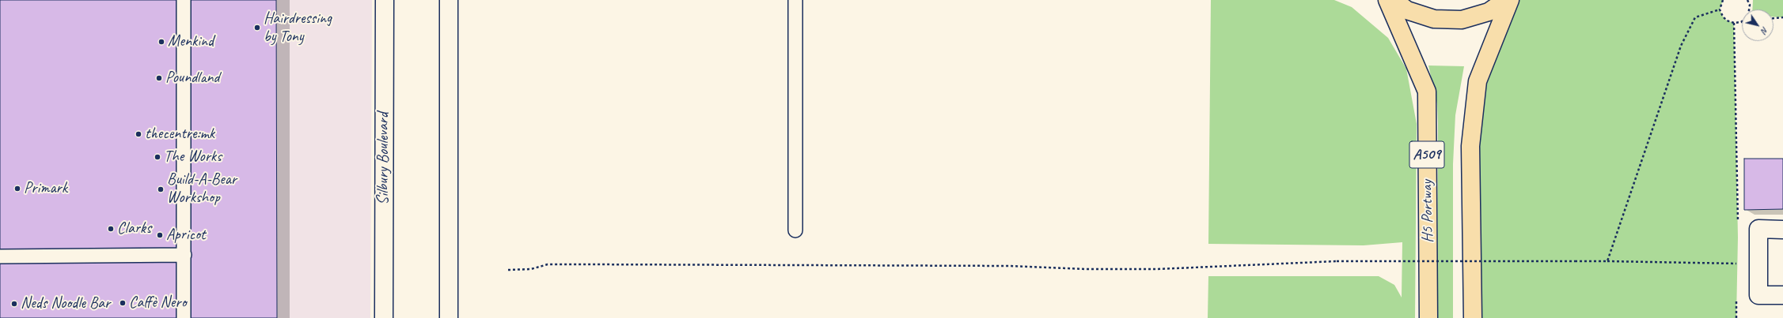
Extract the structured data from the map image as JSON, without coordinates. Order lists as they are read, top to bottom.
{
  "streets": {
    "main road": ["A509", "H5 Portway"],
    "street": ["Silbury Boulevard"]
  },
  "places": [
    "Hairdressing by Tony",
    "Menkind",
    "Poundland",
    "thecentre:mk",
    "The Works",
    "Primark",
    "Build-A-Bear Workshop",
    "Clarks",
    "Apricot",
    "Caffè Nero",
    "Neds Noodle Bar"
  ],
  "north": "bottom right"
}
